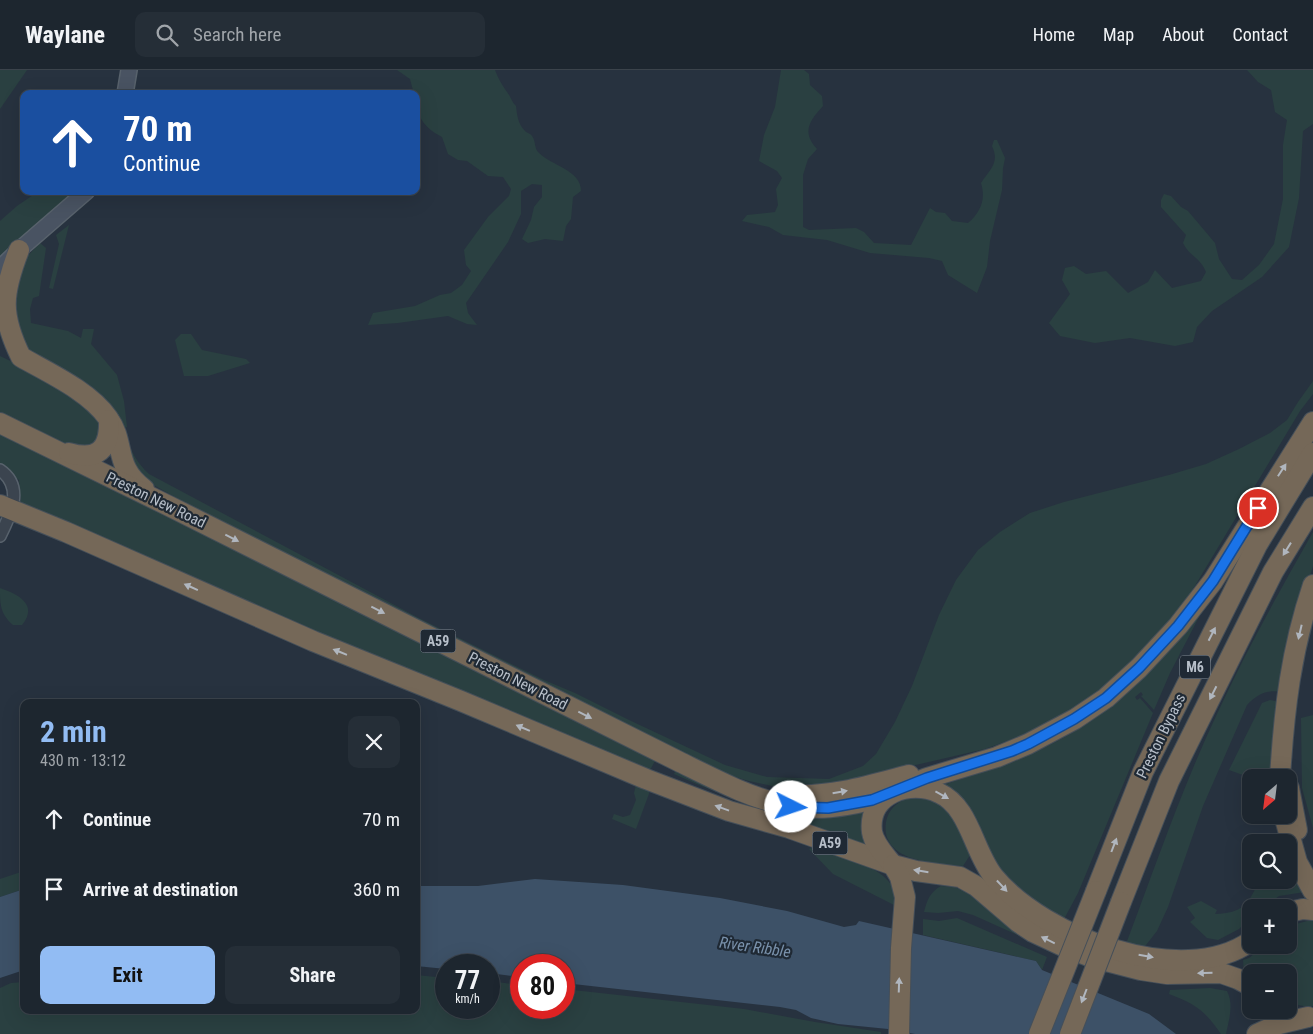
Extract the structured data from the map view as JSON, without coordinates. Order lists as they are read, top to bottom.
{
  "streets": {
    "highway": [
      "Preston New Road",
      "A59",
      "M6",
      "Preston Bypass"
    ]
  },
  "water": ["River Ribble"],
  "north": "bottom left",
  "page": {
    "header": "Waylane",
    "search": "Search here",
    "nav": [
      "Home",
      "Map",
      "About",
      "Contact"
    ],
    "turn": ["70 m", "Continue"],
    "heading": ["2 min", "430 m · 13:12"],
    "map_buttons": ["+", "−"],
    "list": [
      {
        "name": "Continue",
        "value": "70 m"
      },
      {
        "name": "Arrive at destination",
        "value": "360 m"
      }
    ],
    "buttons": ["Exit", "Share"],
    "speed": "77 km/h",
    "limit": "80"
  }
}
